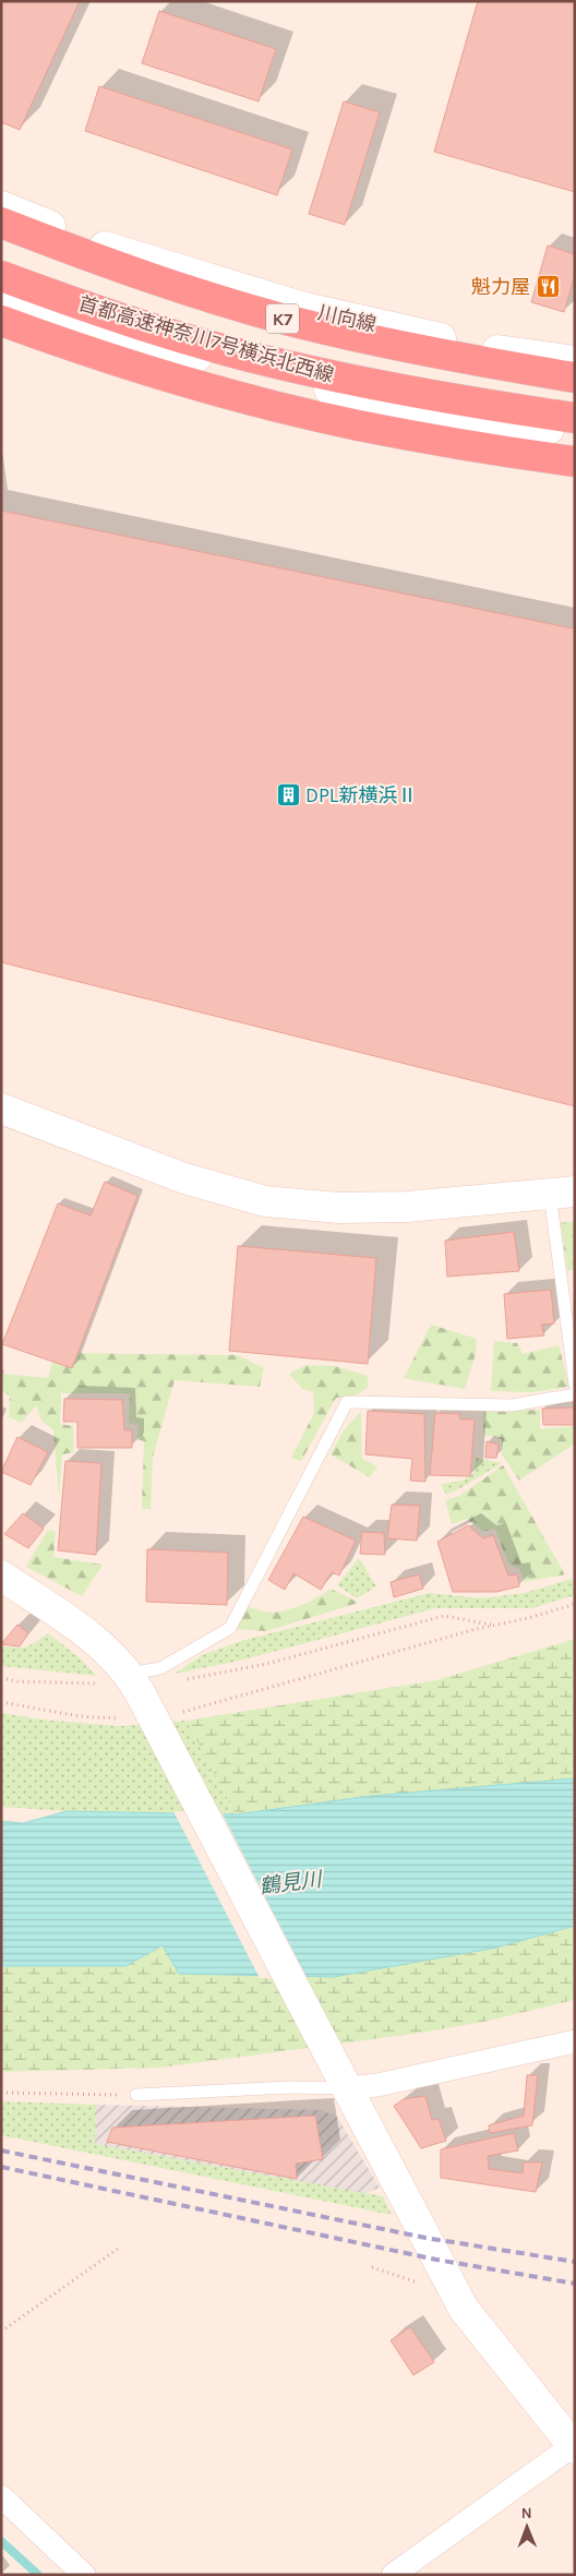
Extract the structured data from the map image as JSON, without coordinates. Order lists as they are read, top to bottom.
{
  "streets": {
    "highway": ["K7", "首都高速神奈川7号横浜北西線"],
    "street": ["川向線"]
  },
  "water": ["鶴見川"],
  "places": {
    "restaurant": ["魁力屋"],
    "building": ["DPL新横浜Ⅱ"]
  },
  "north": "top"
}
